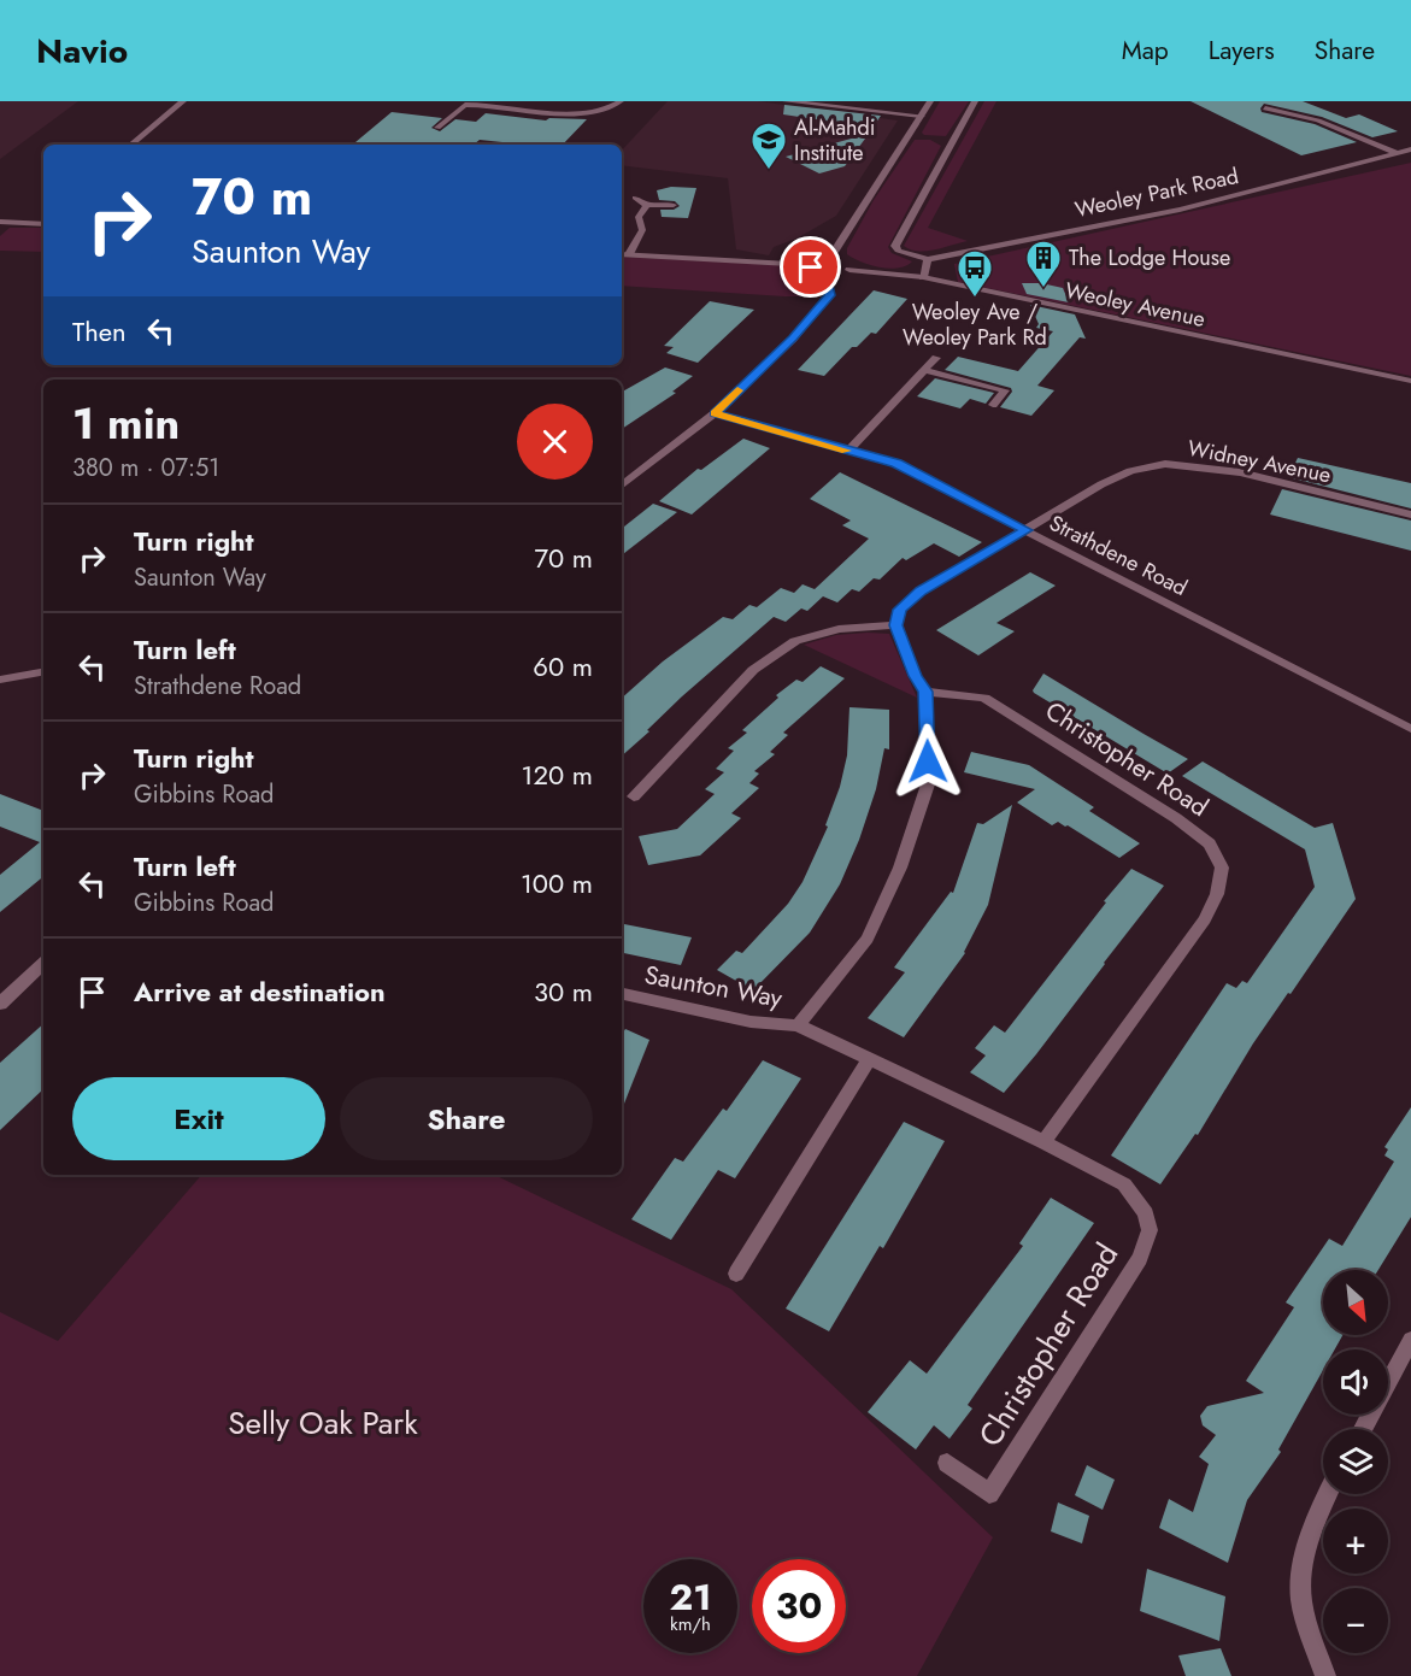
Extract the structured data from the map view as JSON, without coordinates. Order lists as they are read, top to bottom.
{
  "streets": {
    "street": [
      "Weoley Park Road",
      "Weoley Avenue",
      "Widney Avenue",
      "Strathdene Road",
      "Christopher Road",
      "Saunton Way"
    ]
  },
  "crossings": [
    ["Widney Avenue", "Strathdene Road"],
    ["Christopher Road", "Saunton Way"]
  ],
  "parks": ["Selly Oak Park"],
  "places": {
    "school or university": ["Al-Mahdi Institute"],
    "building": ["The Lodge House"],
    "bus stop": ["Weoley Ave / Weoley Park Rd"]
  },
  "north": "bottom right",
  "page": {
    "header": "Navio",
    "nav": ["Map", "Layers", "Share"],
    "turn": ["70 m", "Saunton Way"],
    "then": "Then",
    "heading": ["1 min", "380 m · 07:51"],
    "list": [
      {
        "name": "Turn right",
        "note": "Saunton Way",
        "value": "70 m"
      },
      {
        "name": "Turn left",
        "note": "Strathdene Road",
        "value": "60 m"
      },
      {
        "name": "Turn right",
        "note": "Gibbins Road",
        "value": "120 m"
      },
      {
        "name": "Turn left",
        "note": "Gibbins Road",
        "value": "100 m"
      },
      {
        "name": "Arrive at destination",
        "value": "30 m"
      }
    ],
    "buttons": ["Exit", "Share"],
    "map_buttons": ["+", "−"],
    "speed": "21 km/h",
    "limit": "30"
  }
}
